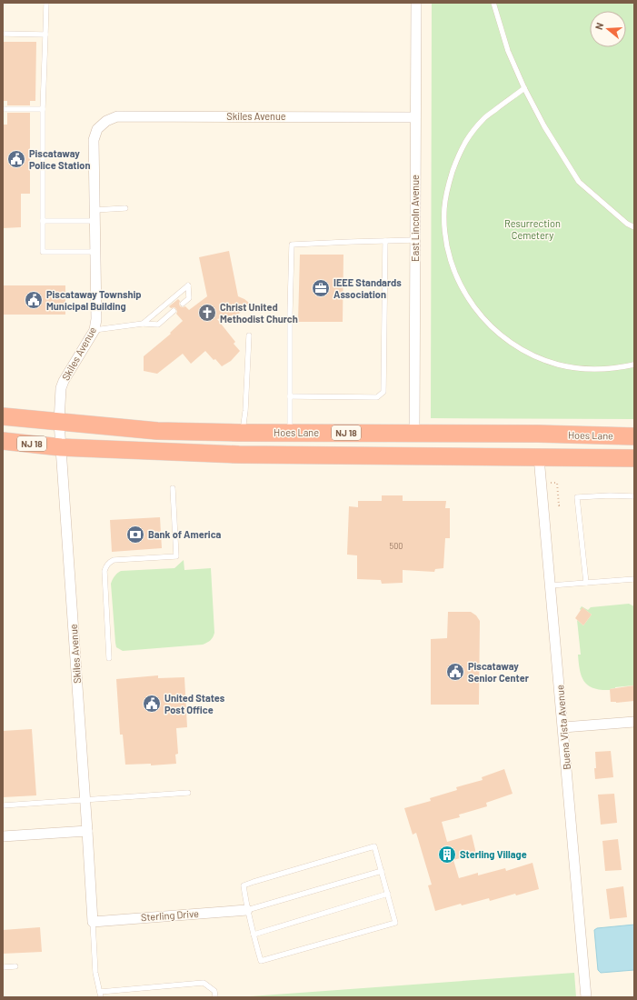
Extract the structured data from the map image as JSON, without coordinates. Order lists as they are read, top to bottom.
{
  "streets": {
    "highway": ["Hoes Lane", "NJ 18"],
    "street": [
      "Skiles Avenue",
      "East Lincoln Avenue",
      "Buena Vista Avenue",
      "Sterling Drive"
    ]
  },
  "crossings": [
    ["Skiles Avenue", "East Lincoln Avenue"],
    ["Skiles Avenue", "Hoes Lane"],
    ["Skiles Avenue", "NJ 18"],
    ["Skiles Avenue", "Sterling Drive"],
    ["East Lincoln Avenue", "Hoes Lane"],
    ["NJ 18", "Buena Vista Avenue"]
  ],
  "parks": ["Resurrection Cemetery"],
  "places": {
    "public building": [
      "Piscataway Police Station",
      "Piscataway Township Municipal Building",
      "Piscataway Senior Center",
      "United States Post Office"
    ],
    "office": ["IEEE Standards Association"],
    "church": ["Christ United Methodist Church"],
    "bank": ["Bank of America"],
    "building": ["Sterling Village"]
  },
  "house_numbers": ["500"],
  "north": "left"
}
